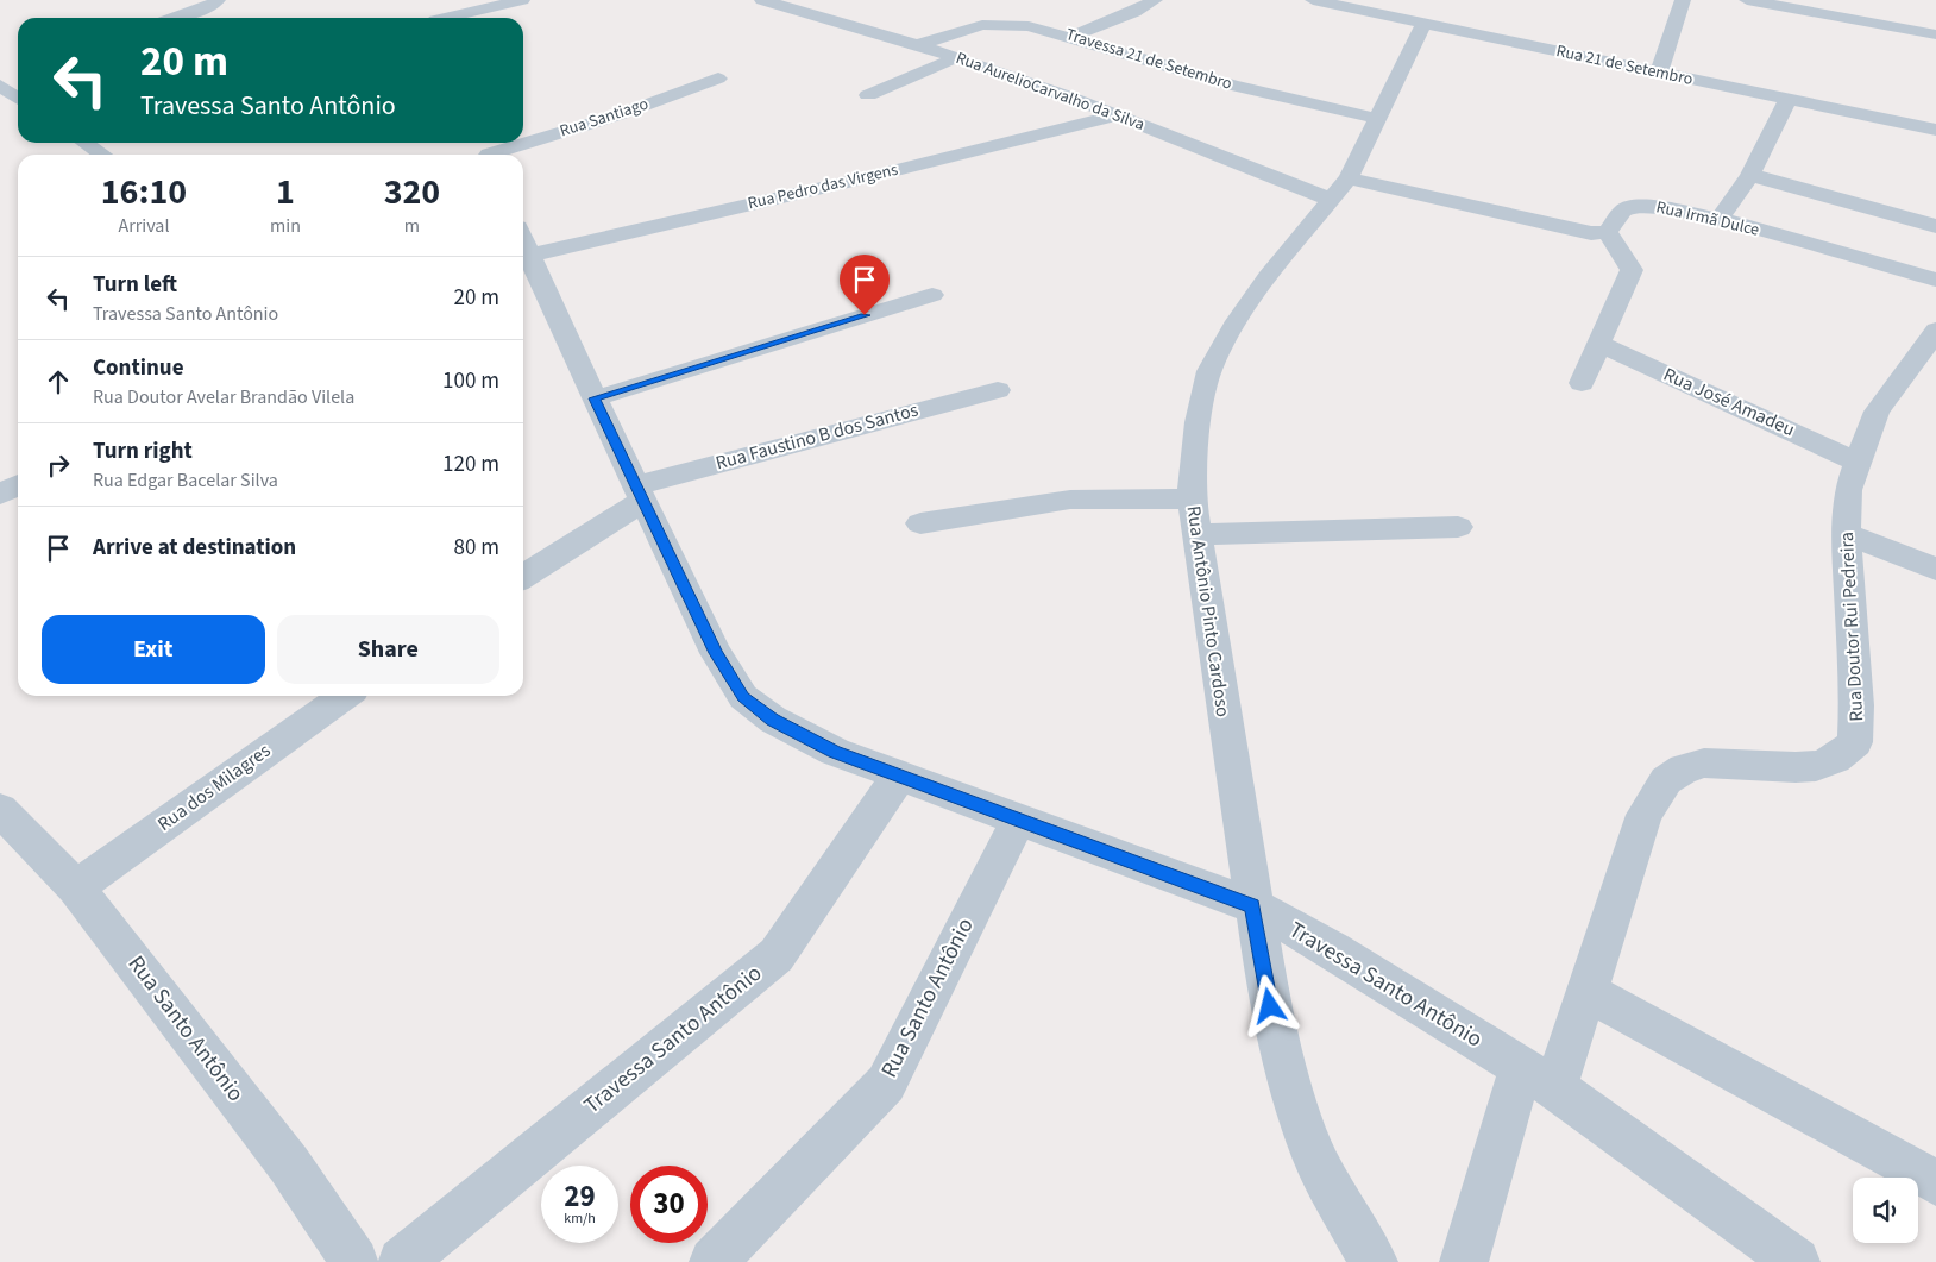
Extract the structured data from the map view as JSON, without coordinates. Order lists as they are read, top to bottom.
{
  "streets": {
    "street": [
      "Travessa 21 de Setembro",
      "Rua 21 de Setembro",
      "Rua AurelioCarvalho da Silva",
      "Rua Santiago",
      "Rua Pedro das Virgens",
      "Rua Irmã Dulce",
      "Rua José Amadeu",
      "Rua Faustino B dos Santos",
      "Rua Antônio Pinto Cardoso",
      "Rua Doutor Rui Pedreira",
      "Rua dos Milagres",
      "Travessa Santo Antônio",
      "Rua Santo Antônio"
    ]
  },
  "crossings": [
    ["Travessa 21 de Setembro", "Rua AurelioCarvalho da Silva"],
    ["Travessa 21 de Setembro", "Rua Antônio Pinto Cardoso"],
    ["Rua 21 de Setembro", "Rua Antônio Pinto Cardoso"],
    ["Rua AurelioCarvalho da Silva", "Rua Pedro das Virgens"],
    ["Rua AurelioCarvalho da Silva", "Rua Antônio Pinto Cardoso"],
    ["Rua José Amadeu", "Rua Doutor Rui Pedreira"],
    ["Rua Faustino B dos Santos", "Travessa Santo Antônio"],
    ["Rua Antônio Pinto Cardoso", "Travessa Santo Antônio"],
    ["Rua Doutor Rui Pedreira", "Travessa Santo Antônio"],
    ["Rua dos Milagres", "Rua Santo Antônio"],
    ["Travessa Santo Antônio", "Rua Santo Antônio"]
  ],
  "page": {
    "turn": ["20 m", "Travessa Santo Antônio"],
    "eta": [
      "16:10",
      "Arrival",
      "1",
      "min",
      "320",
      "m"
    ],
    "list": [
      {
        "name": "Turn left",
        "note": "Travessa Santo Antônio",
        "value": "20 m"
      },
      {
        "name": "Continue",
        "note": "Rua Doutor Avelar Brandão Vilela",
        "value": "100 m"
      },
      {
        "name": "Turn right",
        "note": "Rua Edgar Bacelar Silva",
        "value": "120 m"
      },
      {
        "name": "Arrive at destination",
        "value": "80 m"
      }
    ],
    "buttons": ["Exit", "Share"],
    "speed": "29 km/h",
    "limit": "30"
  }
}
